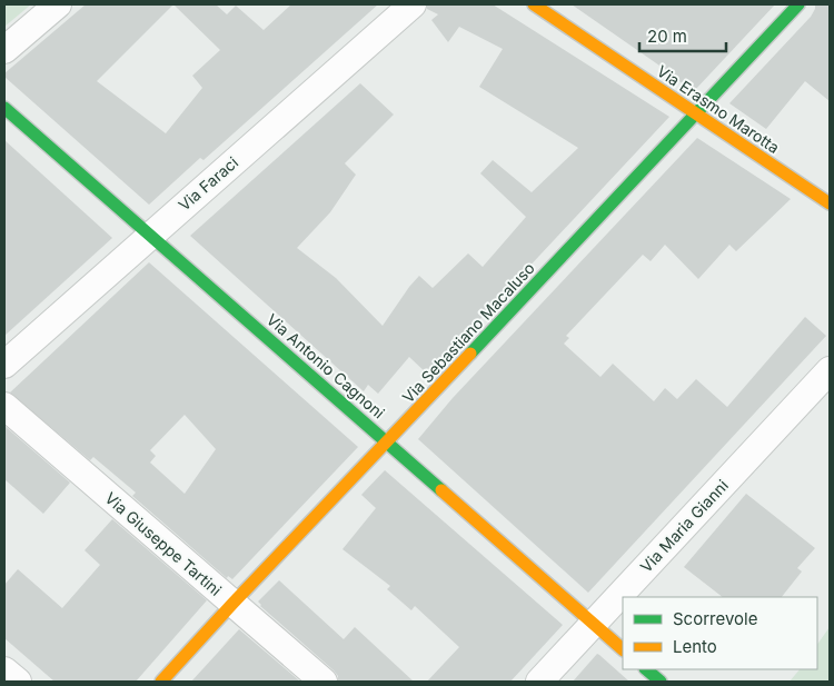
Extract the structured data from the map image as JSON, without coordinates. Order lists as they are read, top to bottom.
{
  "streets": {
    "main road": ["Via Erasmo Marotta", "Via Sebastiano Macaluso", "Via Antonio Cagnoni"],
    "street": ["Via Faraci", "Via Maria Gianni", "Via Giuseppe Tartini"]
  },
  "crossings": [
    ["Via Erasmo Marotta", "Via Sebastiano Macaluso"],
    ["Via Faraci", "Via Antonio Cagnoni"],
    ["Via Sebastiano Macaluso", "Via Antonio Cagnoni"],
    ["Via Sebastiano Macaluso", "Via Giuseppe Tartini"],
    ["Via Antonio Cagnoni", "Via Maria Gianni"]
  ],
  "legend": ["Scorrevole", "Lento"],
  "scale_bar": "20 m"
}
